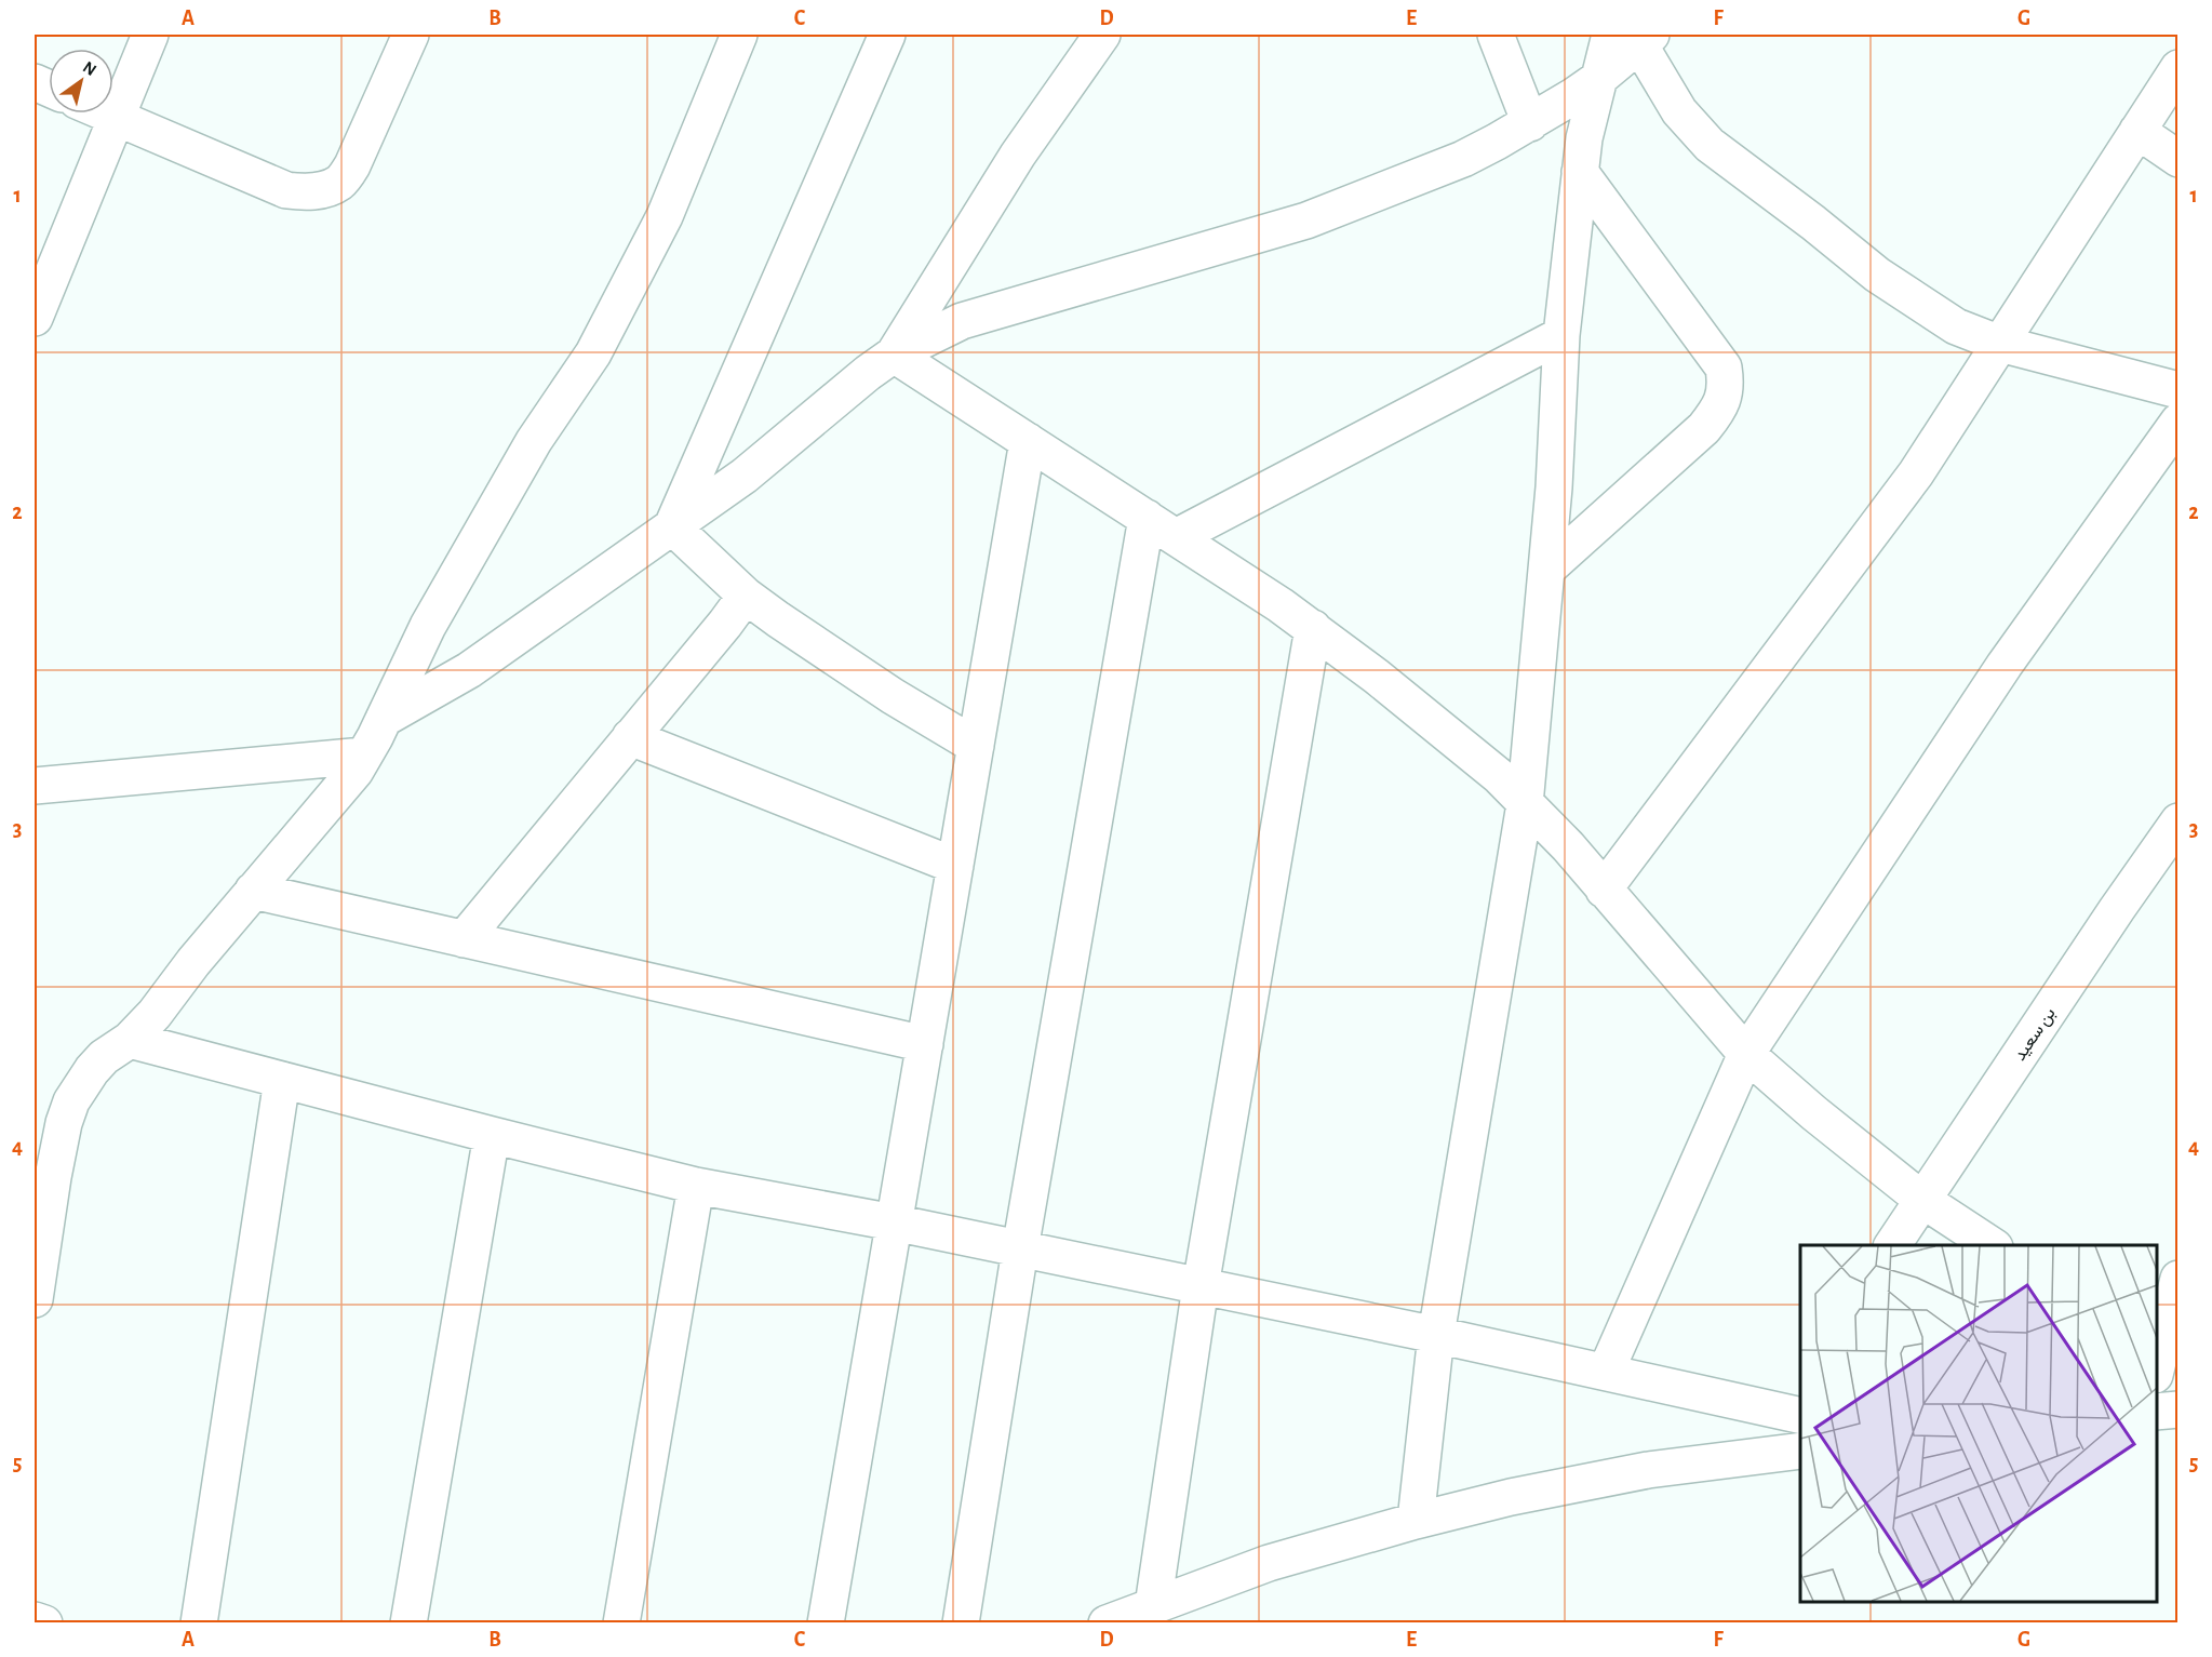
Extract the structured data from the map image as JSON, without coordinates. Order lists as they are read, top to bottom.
{
  "streets": {
    "street": ["بن سعيد"]
  },
  "north": "top right",
  "grid": {
    "columns": [
      "A",
      "B",
      "C",
      "D",
      "E",
      "F",
      "G"
    ],
    "rows": [
      "1",
      "2",
      "3",
      "4",
      "5"
    ]
  }
}
